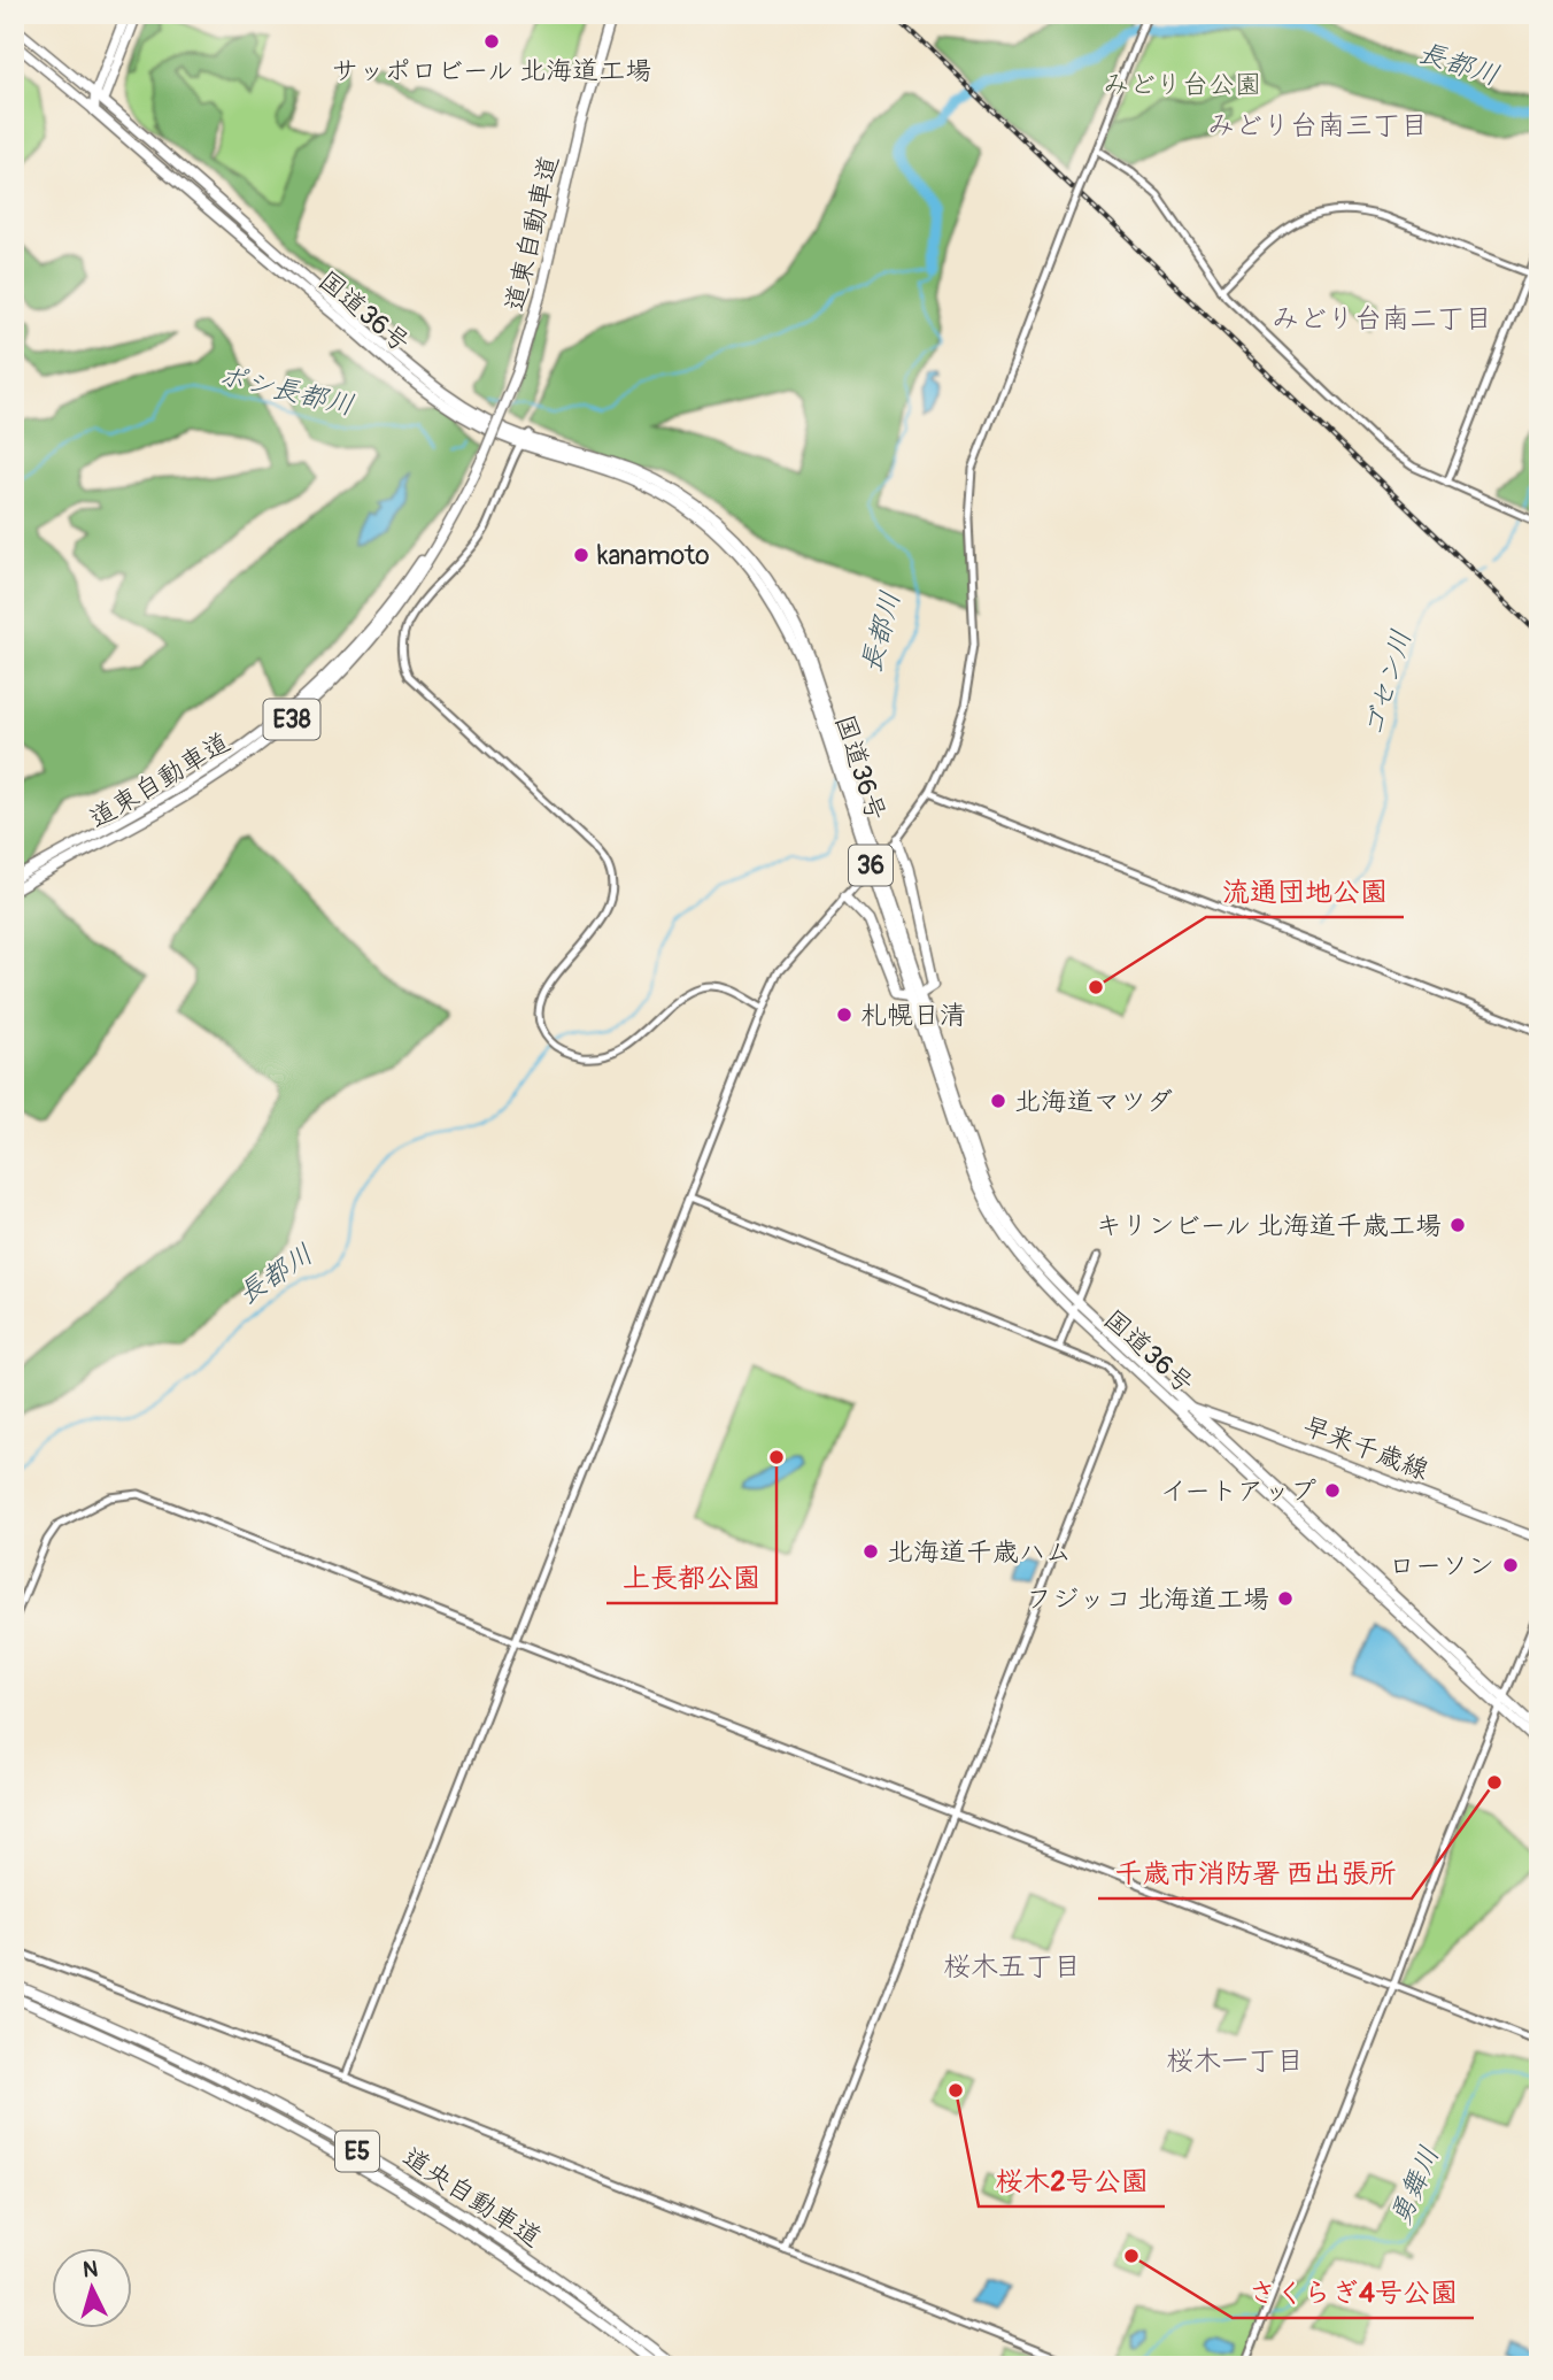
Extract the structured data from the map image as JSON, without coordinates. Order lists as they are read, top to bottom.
{
  "streets": {
    "highway": [
      "道東自動車道",
      "国道36号",
      "E38",
      "36",
      "E5",
      "道央自動車道"
    ],
    "main road": ["早来千歳線"]
  },
  "crossings": [
    ["国道36号", "36"],
    ["国道36号", "早来千歳線"]
  ],
  "districts": [
    "みどり台南三丁目",
    "みどり台南二丁目",
    "桜木五丁目",
    "桜木一丁目"
  ],
  "water": [
    "長都川",
    "ポシ長都川",
    "ゴセン川",
    "勇舞川"
  ],
  "parks": ["みどり台公園"],
  "places": [
    "サッポロビール 北海道工場",
    "kanamoto",
    "流通団地公園",
    "札幌日清",
    "北海道マツダ",
    "キリンビール 北海道千歳工場",
    "上長都公園",
    "イートアップ",
    "北海道千歳ハム",
    "ローソン",
    "フジッコ 北海道工場",
    "千歳市消防署 西出張所",
    "桜木2号公園",
    "さくらぎ4号公園"
  ],
  "north": "top"
}
